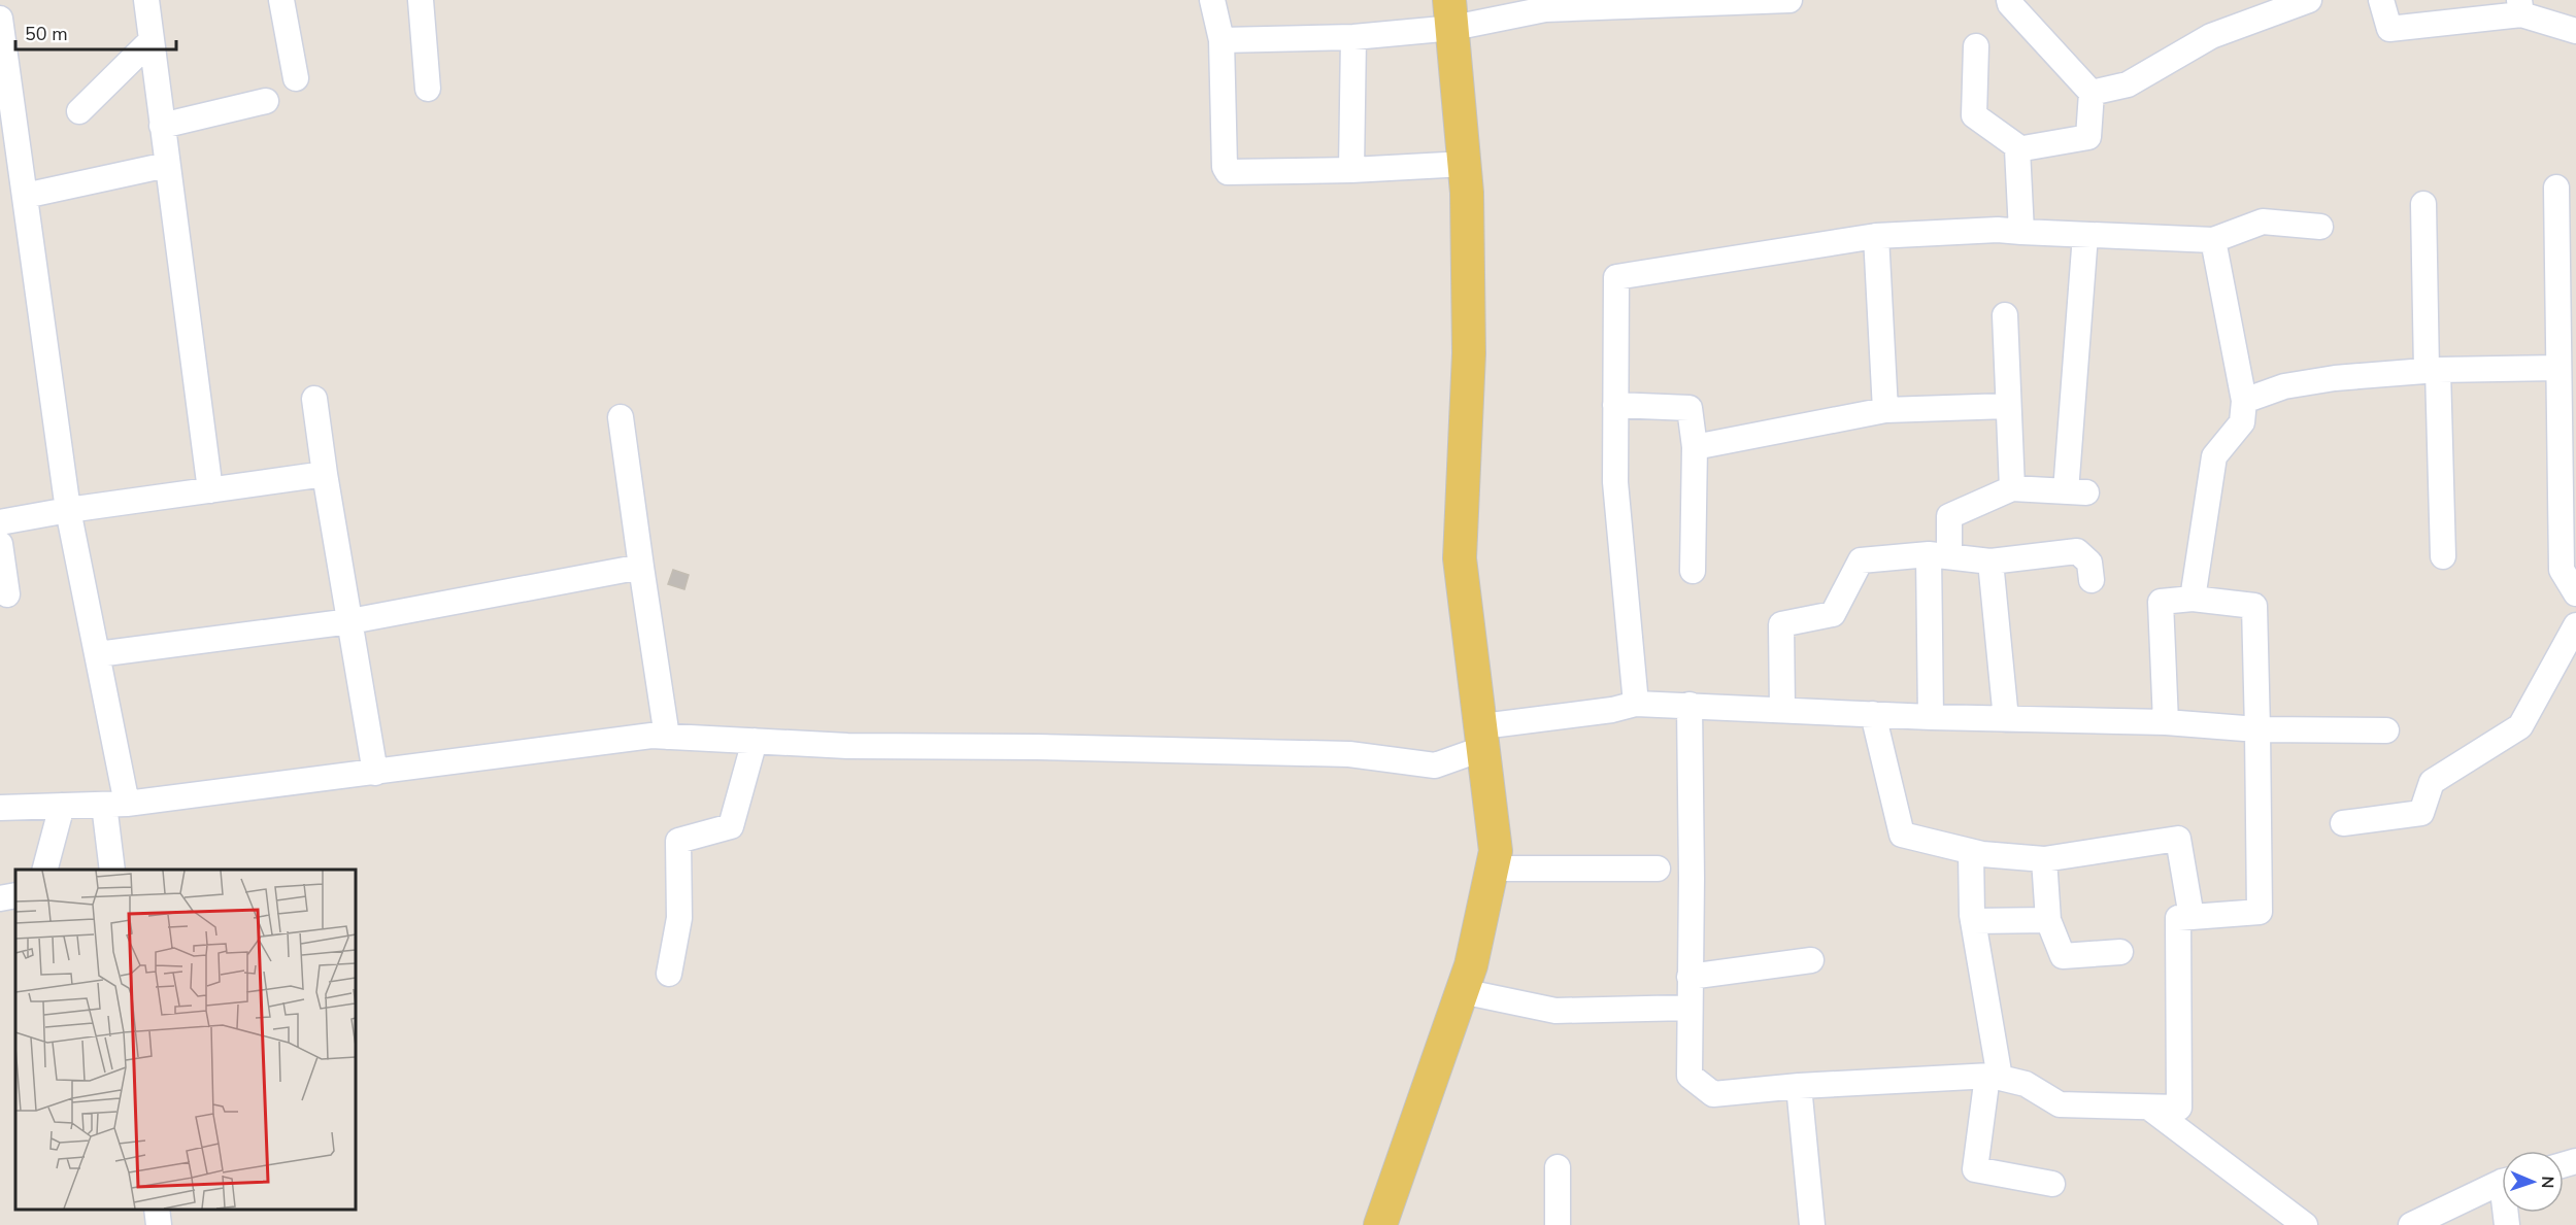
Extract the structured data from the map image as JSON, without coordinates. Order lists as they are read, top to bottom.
{
  "scale_bar": "50 m",
  "north": "right"
}
